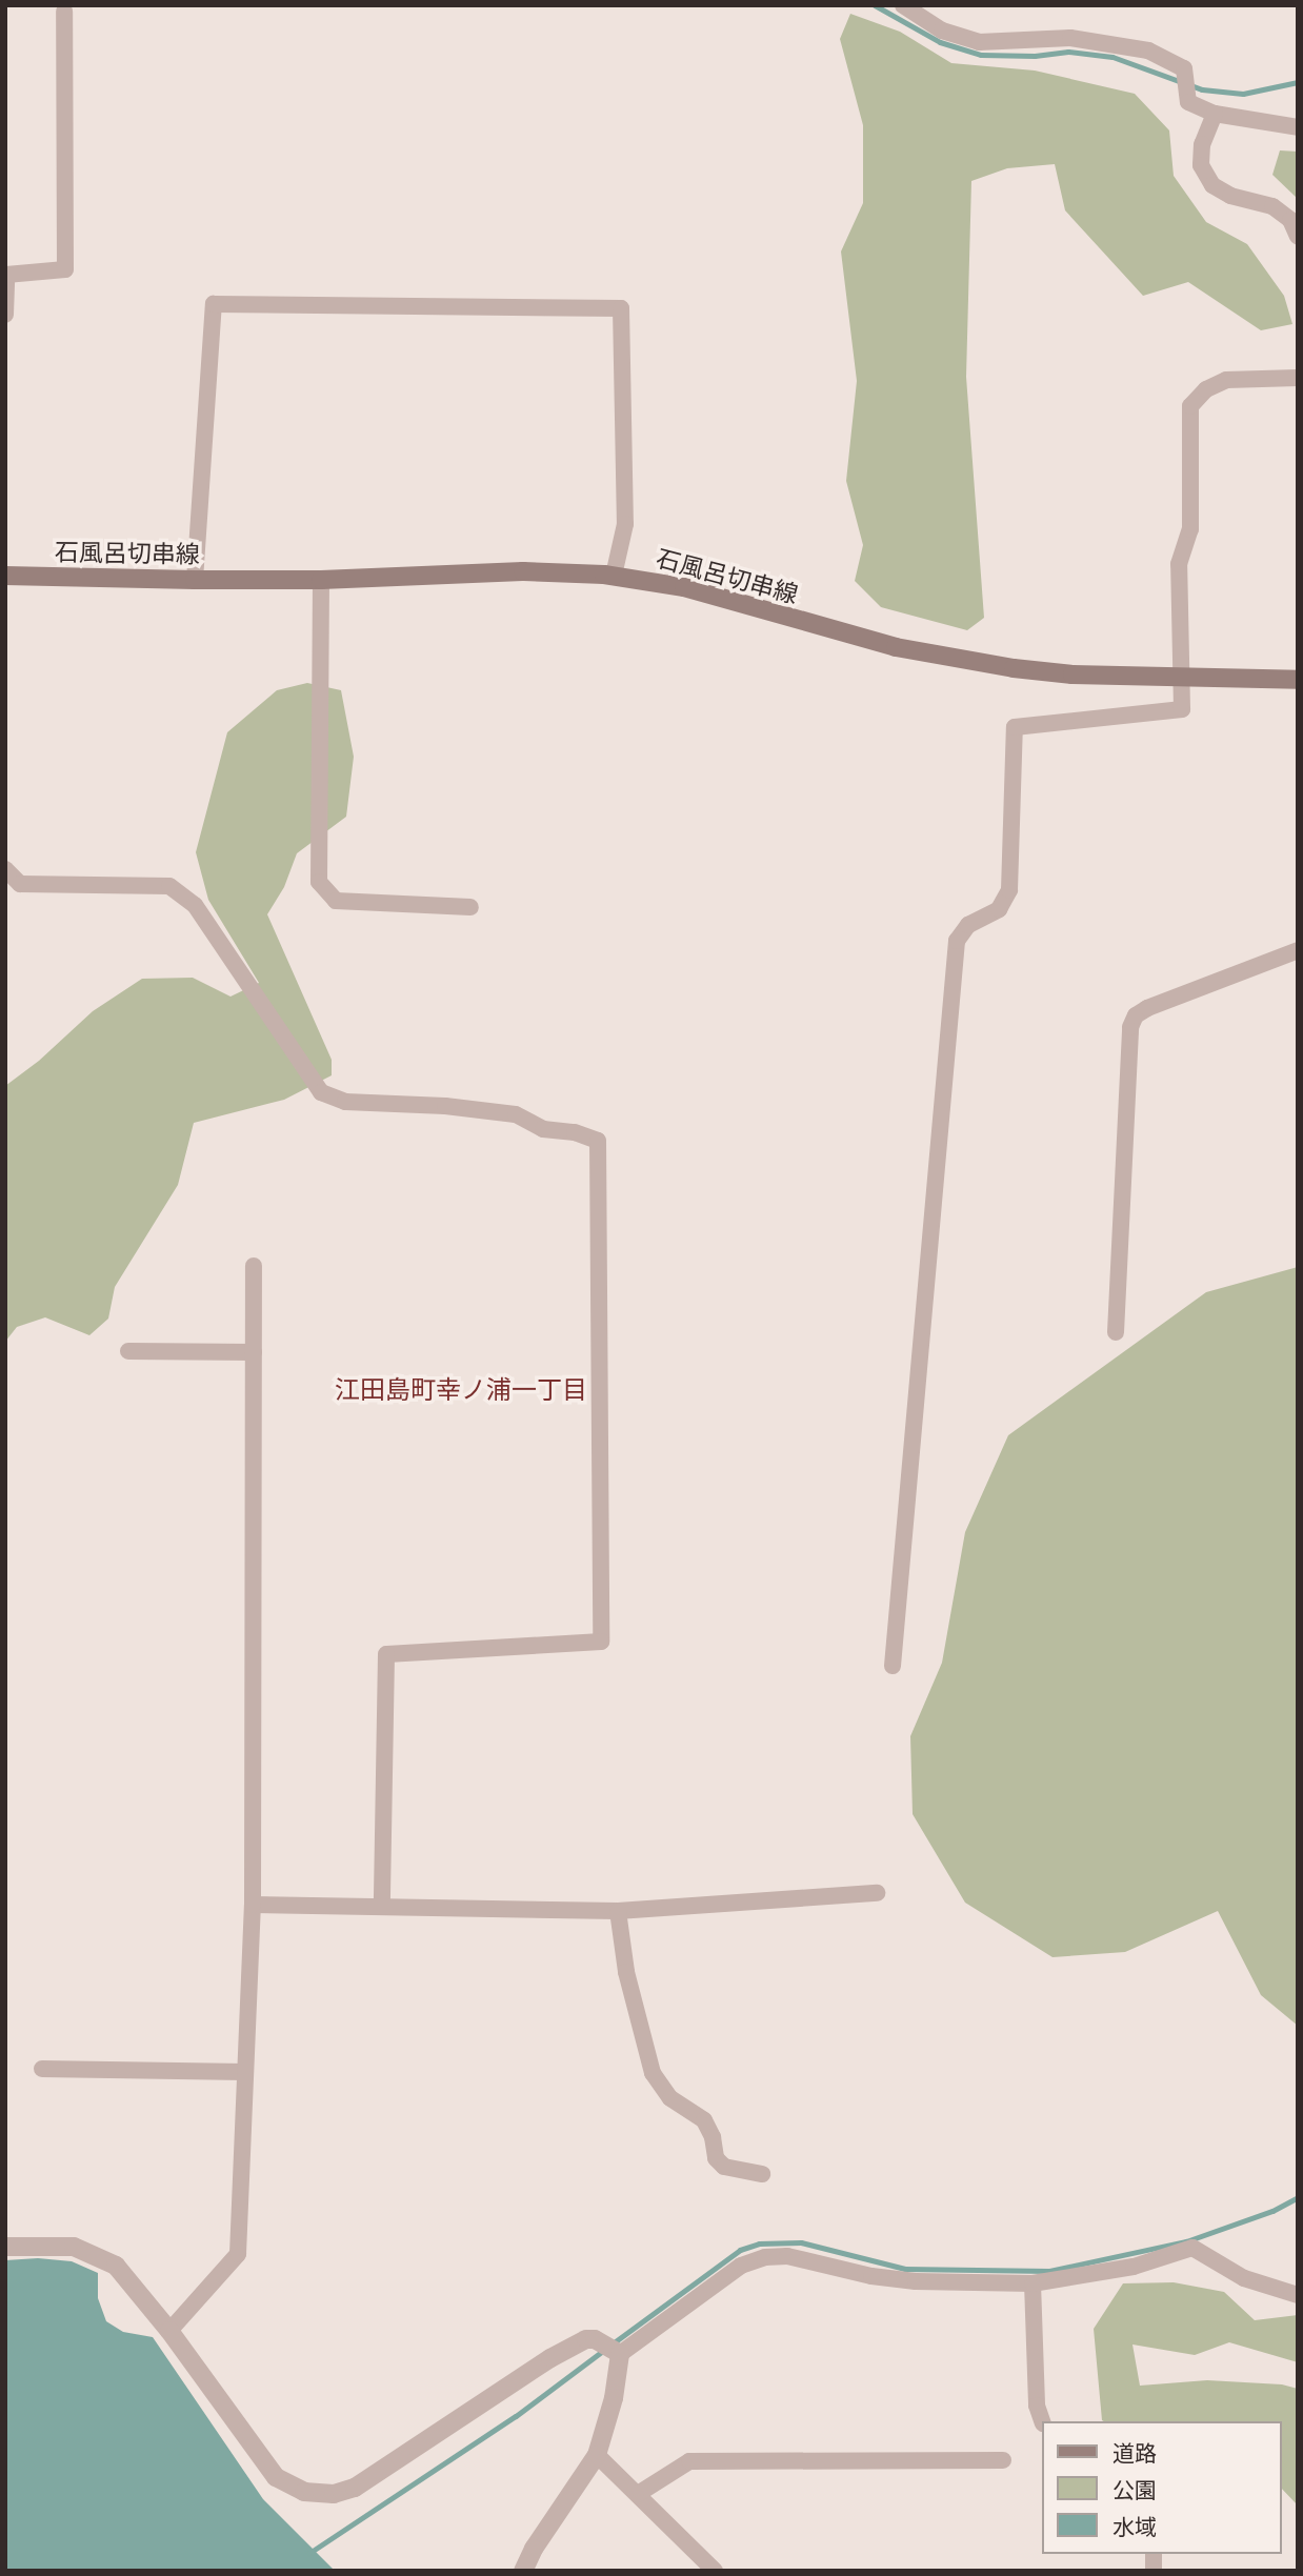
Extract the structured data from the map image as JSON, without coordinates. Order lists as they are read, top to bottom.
{
  "streets": {
    "main road": ["石風呂切串線"]
  },
  "districts": ["江田島町幸ノ浦一丁目"],
  "legend": ["道路", "公園", "水域"]
}
